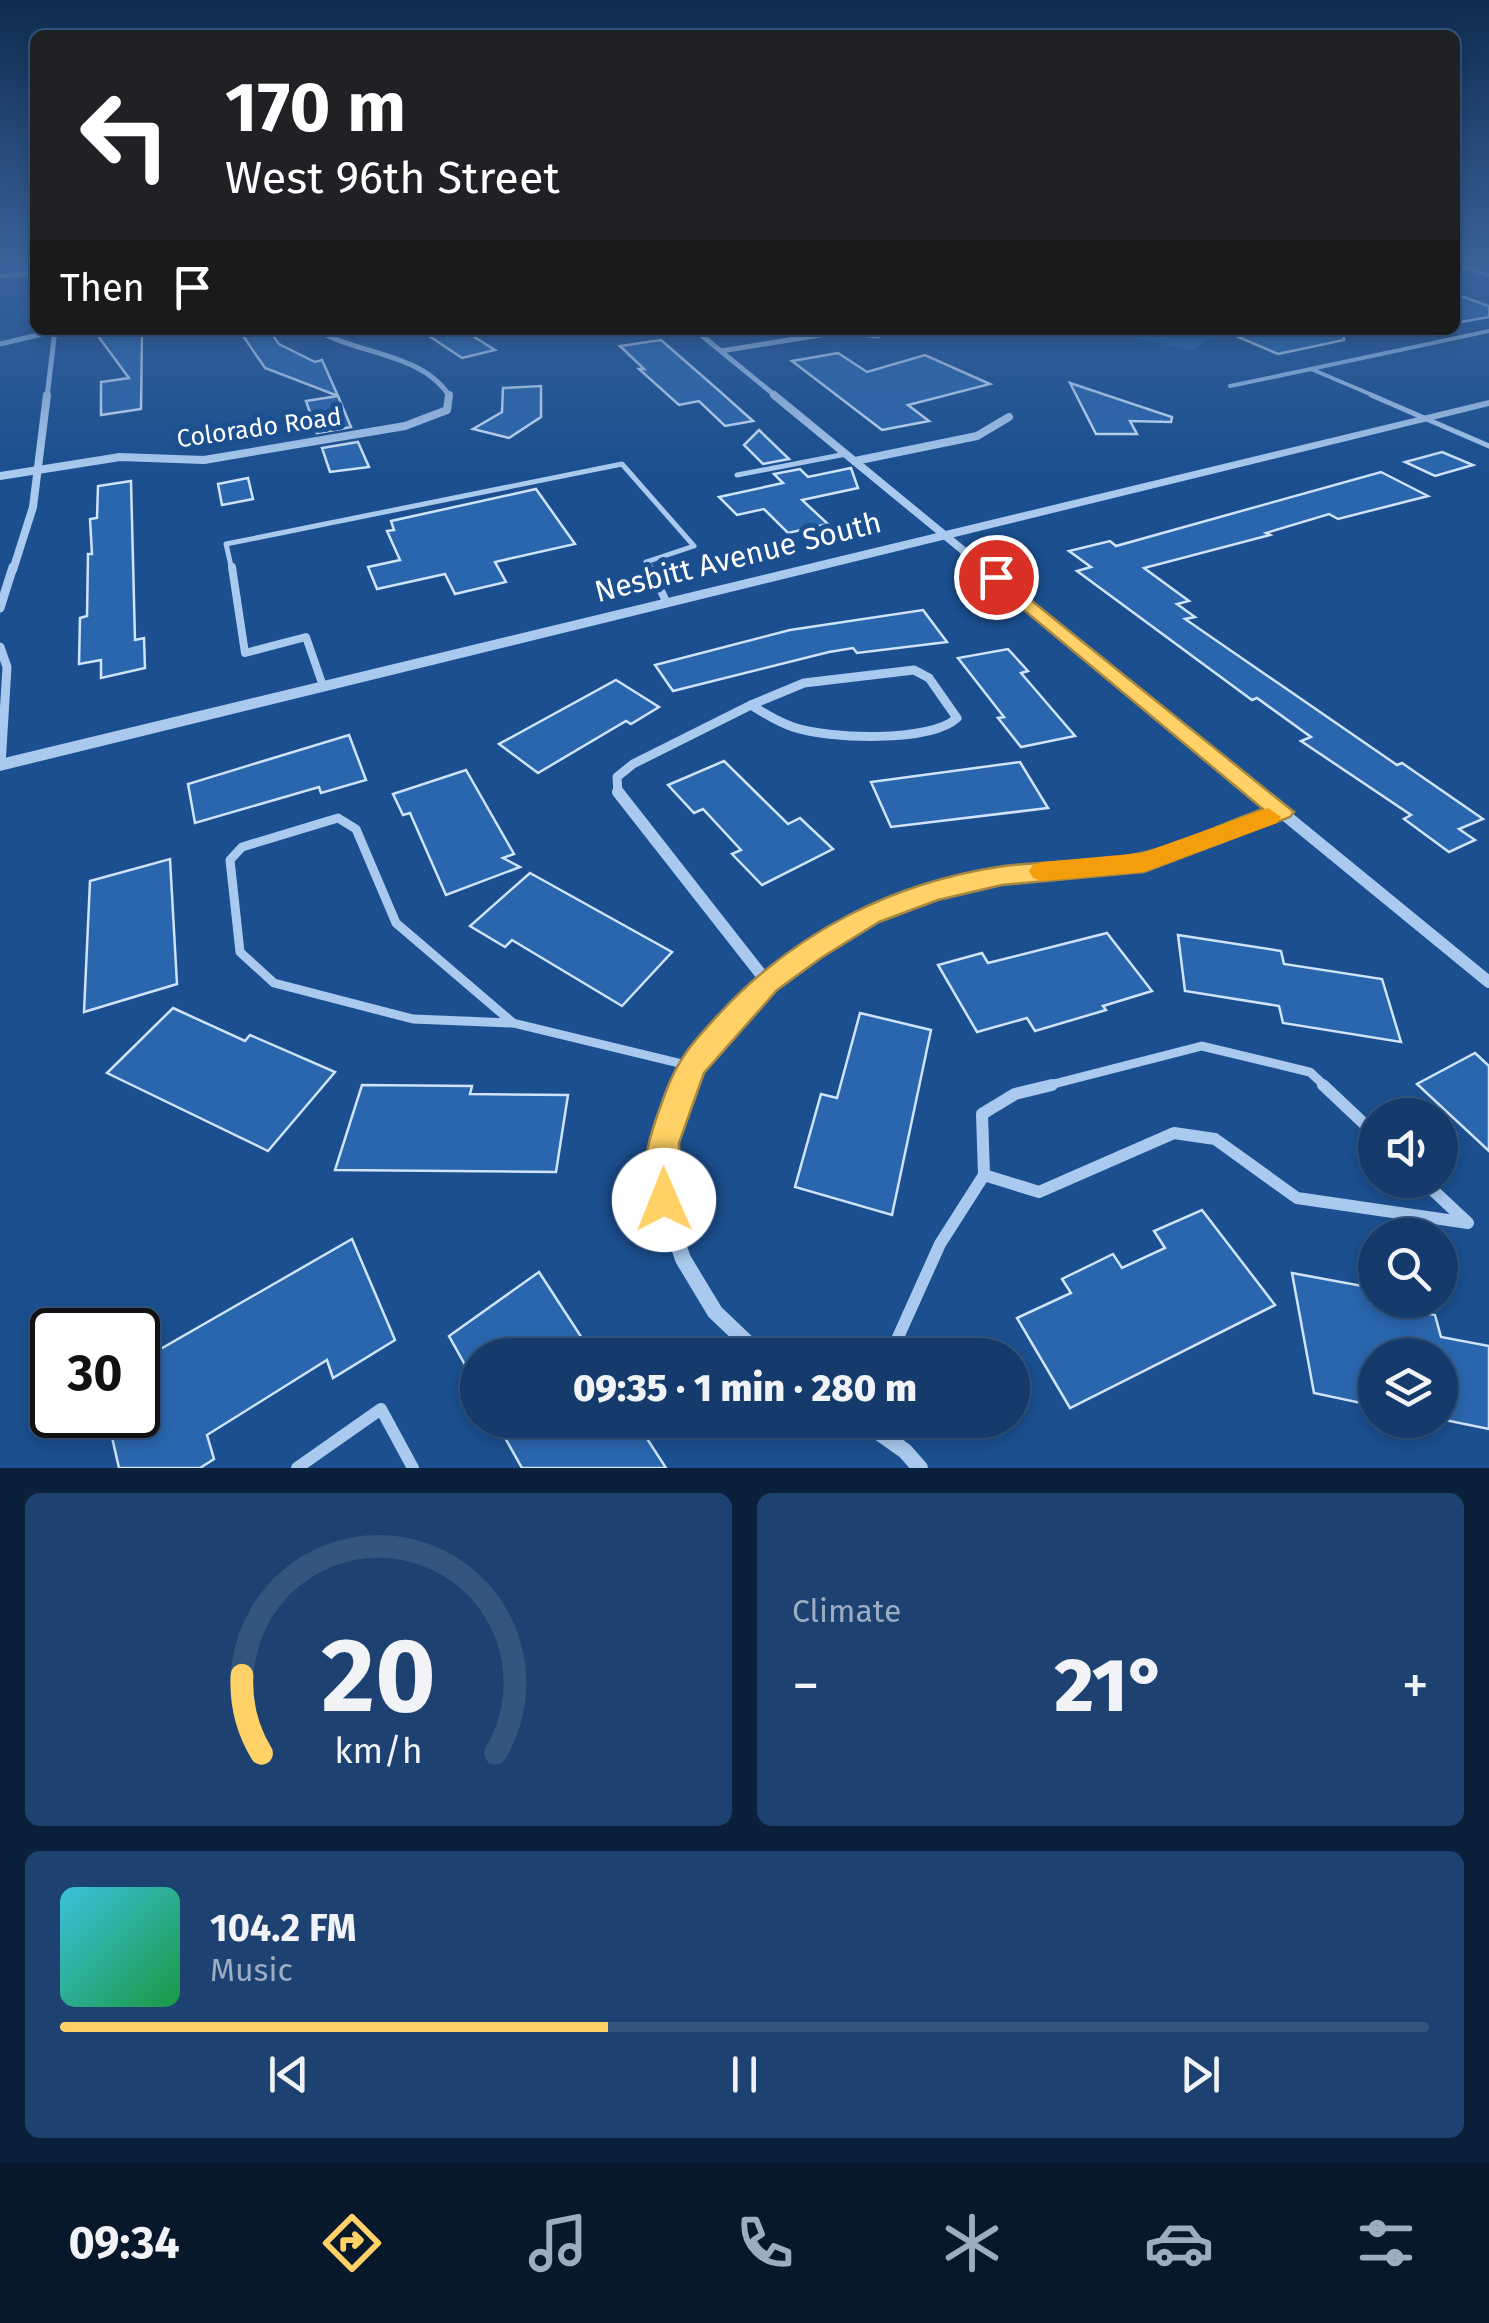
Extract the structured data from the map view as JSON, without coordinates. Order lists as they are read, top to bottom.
{
  "streets": {
    "street": ["Colorado Road", "Nesbitt Avenue South"]
  },
  "page": {
    "turn": ["170 m", "West 96th Street"],
    "then": "Then",
    "limit": "30",
    "trip": "09:35 · 1 min · 280 m",
    "tile": "Climate",
    "heat": ["−", "21°", "+"],
    "song": ["104.2 FM", "Music"],
    "tabs": "09:34",
    "gauge": ["20", "km/h"]
  }
}
